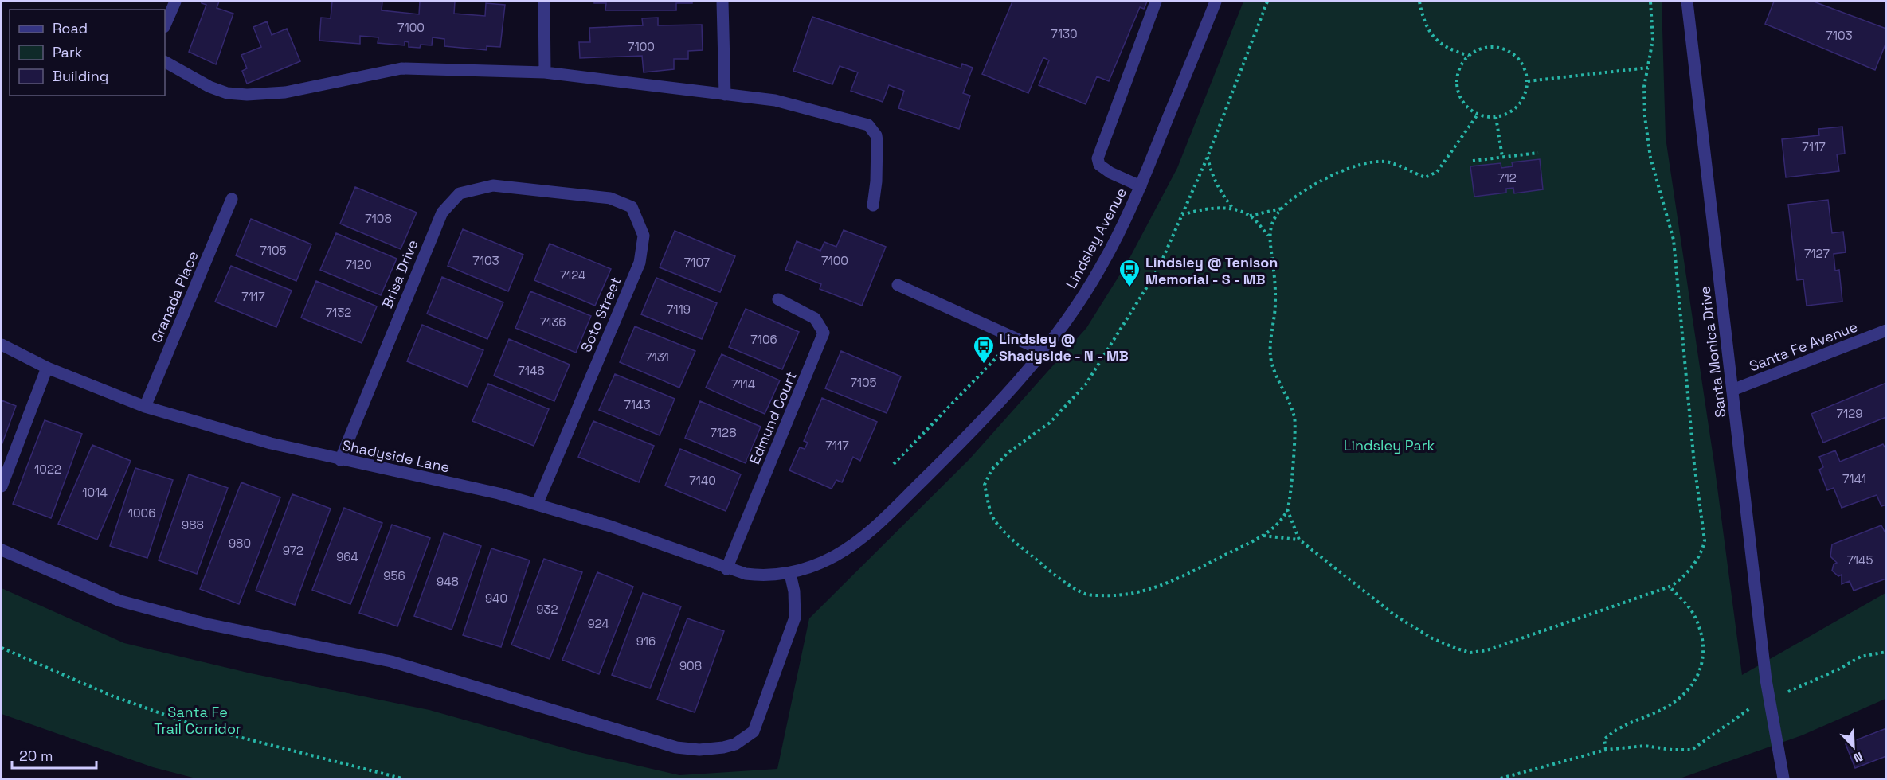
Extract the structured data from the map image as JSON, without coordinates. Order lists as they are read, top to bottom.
{
  "streets": {
    "street": [
      "Lindsley Avenue",
      "Brisa Drive",
      "Granada Place",
      "Soto Street",
      "Santa Fe Avenue",
      "Santa Monica Drive",
      "Edmund Court",
      "Shadyside Lane"
    ]
  },
  "crossings": [
    ["Lindsley Avenue", "Shadyside Lane"],
    ["Brisa Drive", "Soto Street"],
    ["Brisa Drive", "Shadyside Lane"],
    ["Granada Place", "Shadyside Lane"],
    ["Soto Street", "Shadyside Lane"],
    ["Santa Fe Avenue", "Santa Monica Drive"],
    ["Edmund Court", "Shadyside Lane"]
  ],
  "parks": ["Lindsley Park", "Santa Fe Trail Corridor"],
  "places": {
    "bus stop": ["Lindsley @ Tenison Memorial - S - MB", "Lindsley @ Shadyside - N - MB"]
  },
  "house_numbers": [
    "7100",
    "7130",
    "7103",
    "7100",
    "7117",
    "712",
    "7108",
    "7105",
    "7127",
    "7103",
    "7100",
    "7107",
    "7120",
    "7124",
    "7117",
    "7119",
    "7132",
    "7136",
    "7106",
    "7131",
    "7148",
    "7105",
    "7114",
    "7143",
    "7129",
    "7128",
    "7117",
    "1022",
    "7141",
    "7140",
    "1014",
    "1006",
    "988",
    "980",
    "972",
    "964",
    "7145",
    "956",
    "948",
    "940",
    "932",
    "924",
    "916",
    "908"
  ],
  "legend": ["Road", "Park", "Building"],
  "scale_bar": "20 m",
  "north": "bottom right"
}
